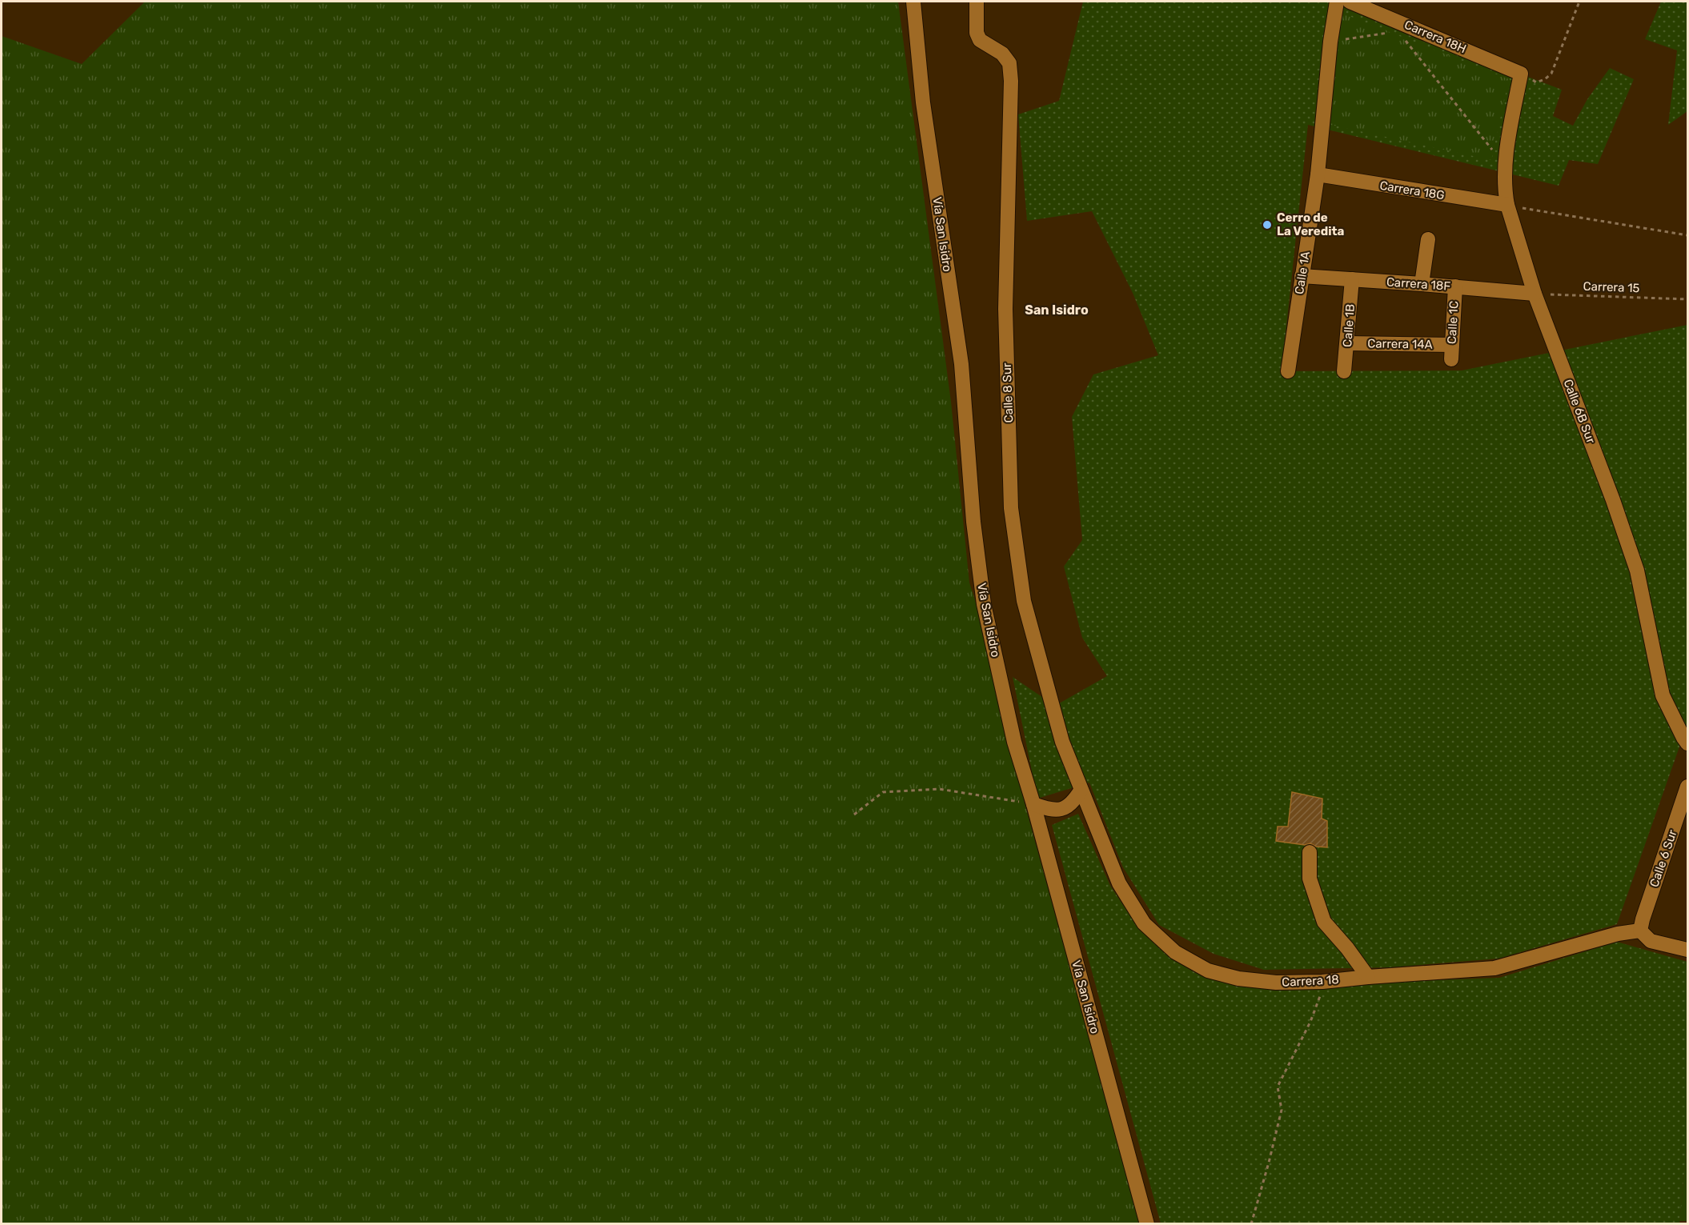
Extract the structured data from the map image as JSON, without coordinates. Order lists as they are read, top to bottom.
{
  "streets": {
    "street": [
      "Carrera 18H",
      "Carrera 18G",
      "Vía San Isidro",
      "Calle 1A",
      "Carrera 18F",
      "Calle 1C",
      "Calle 1B",
      "Carrera 14A",
      "Calle 8 Sur",
      "Calle 6B Sur",
      "Calle 6 Sur",
      "Carrera 18"
    ],
    "path": ["Carrera 15"]
  },
  "crossings": [
    ["Carrera 18H", "Calle 6B Sur"],
    ["Carrera 18G", "Calle 1A"],
    ["Carrera 18G", "Calle 6B Sur"],
    ["Calle 1A", "Carrera 18F"],
    ["Carrera 18F", "Carrera 15"],
    ["Carrera 18F", "Calle 1C"],
    ["Carrera 18F", "Calle 1B"],
    ["Carrera 18F", "Calle 6B Sur"],
    ["Carrera 15", "Calle 6B Sur"],
    ["Calle 1C", "Carrera 14A"],
    ["Calle 1B", "Carrera 14A"],
    ["Calle 8 Sur", "Carrera 18"],
    ["Calle 6 Sur", "Carrera 18"]
  ],
  "districts": ["San Isidro"],
  "places": ["Cerro de La Veredita"]
}
